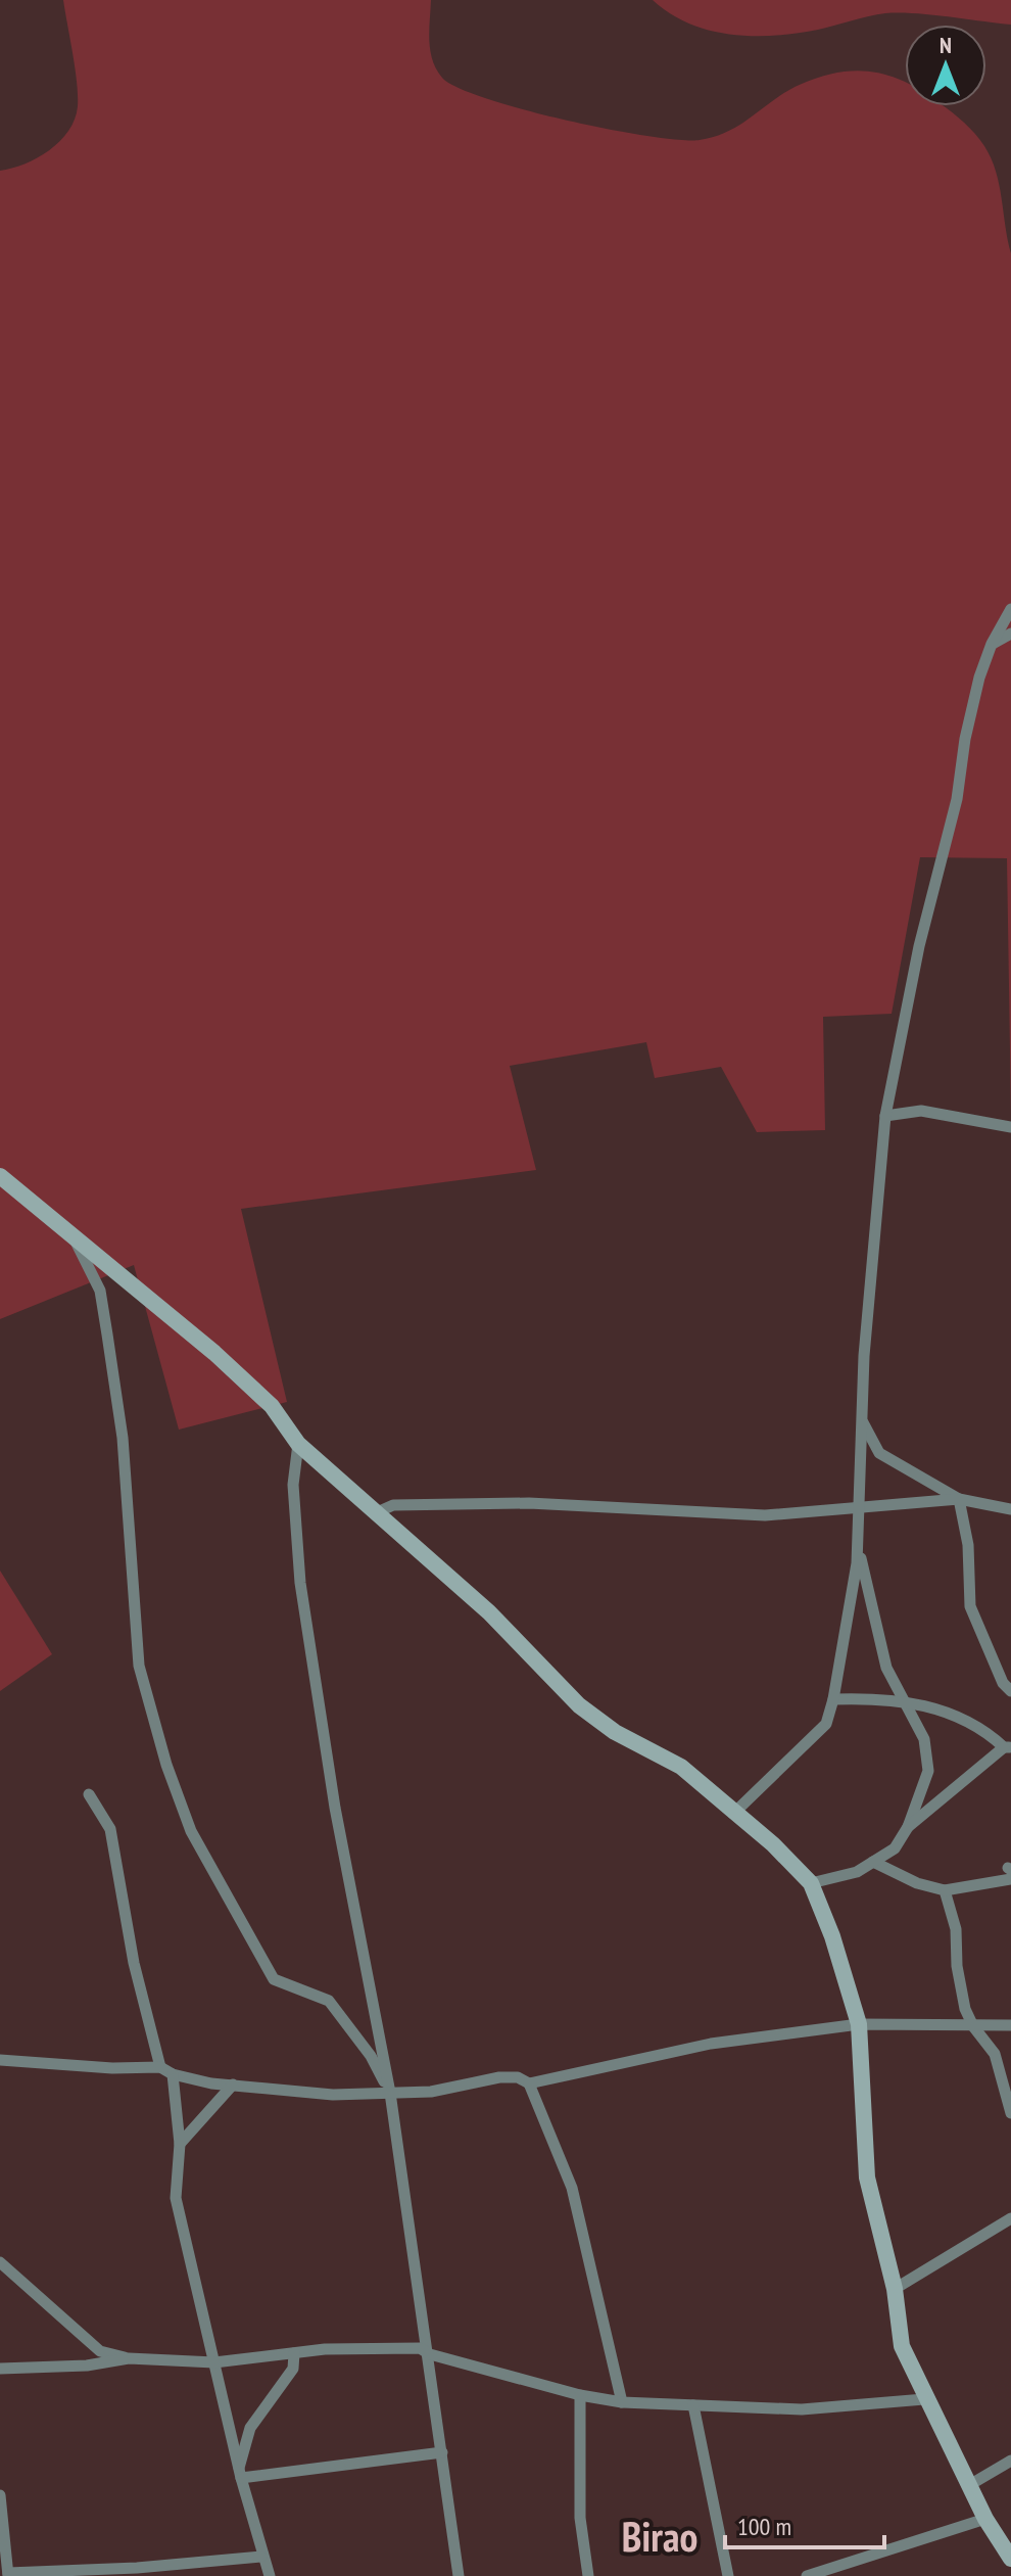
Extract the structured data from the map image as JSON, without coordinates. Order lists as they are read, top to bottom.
{
  "districts": ["Birao"],
  "scale_bar": "100 m",
  "north": "top"
}
